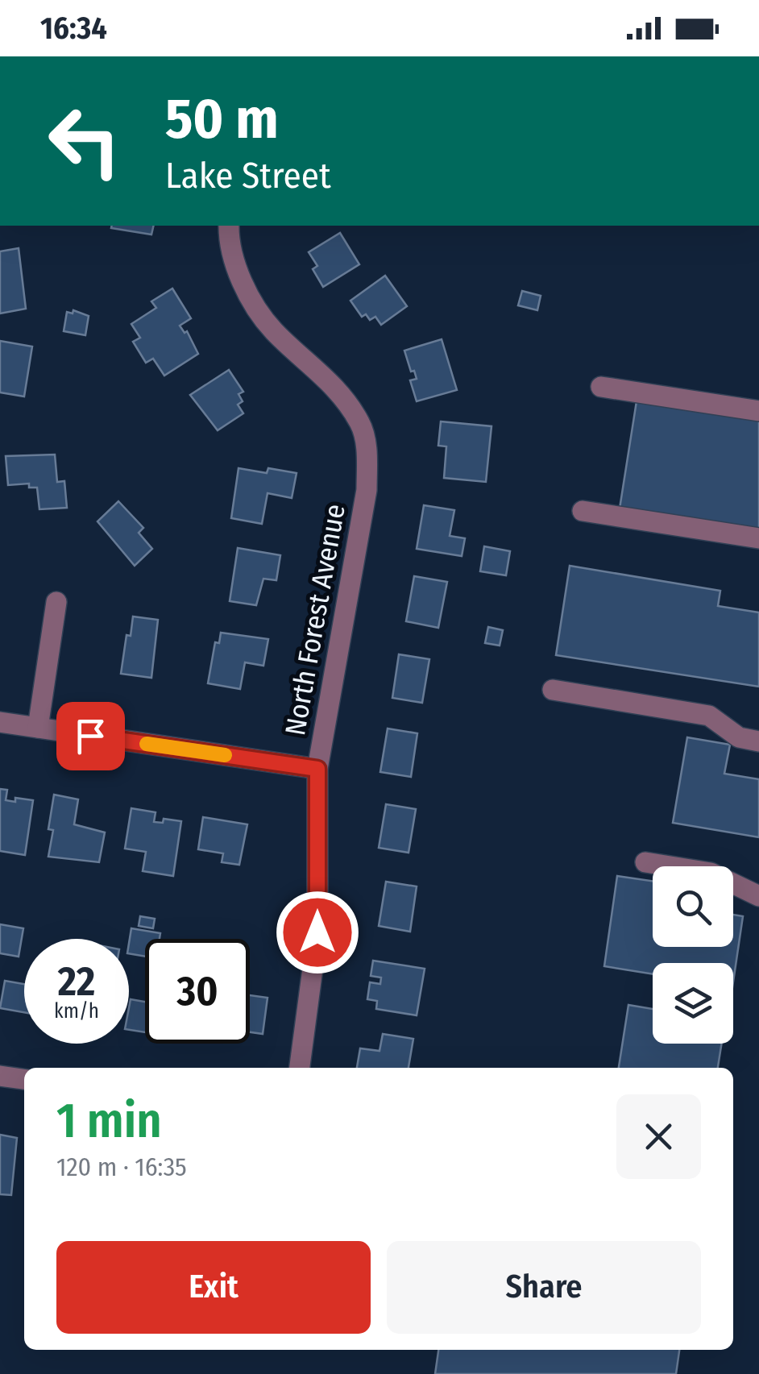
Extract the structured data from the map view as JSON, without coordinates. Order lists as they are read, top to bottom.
{
  "streets": {
    "street": ["North Forest Avenue"]
  },
  "page": {
    "status": "16:34",
    "turn": ["50 m", "Lake Street"],
    "speed": "22 km/h",
    "limit": "30",
    "heading": ["1 min", "120 m · 16:35"],
    "buttons": ["Exit", "Share"]
  }
}
